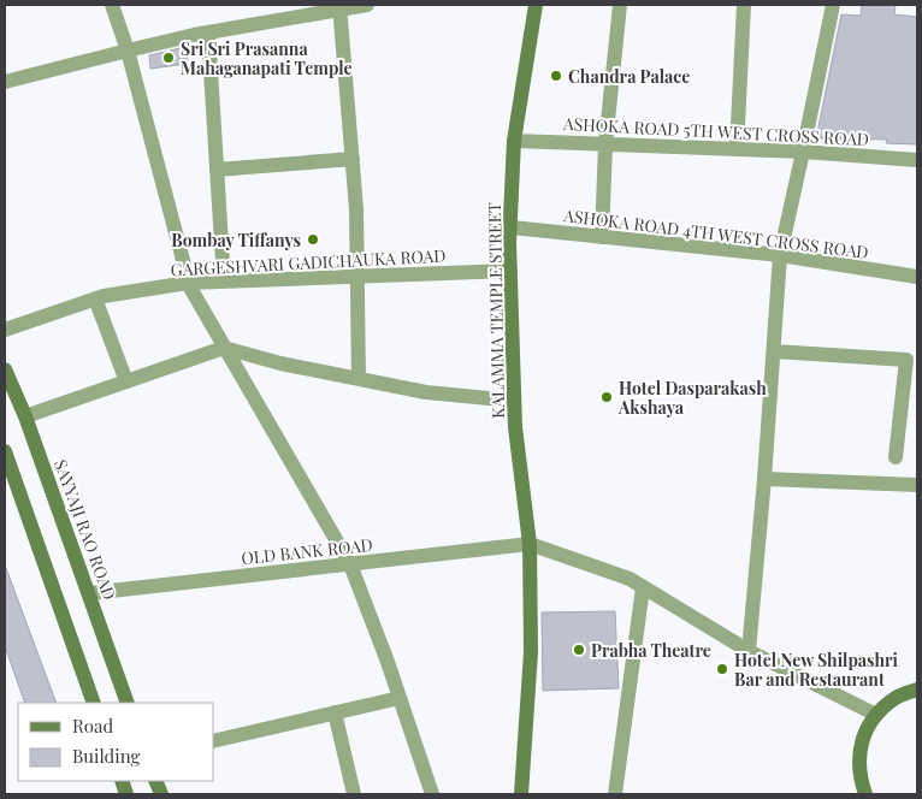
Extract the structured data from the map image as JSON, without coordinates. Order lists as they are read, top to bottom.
{
  "streets": {
    "street": [
      "ASHOKA ROAD 5TH WEST CROSS ROAD",
      "ASHOKA ROAD 4TH WEST CROSS ROAD",
      "GARGESHVARI GADICHAUKA ROAD",
      "KALAMMA TEMPLE STREET",
      "SAYYAJI RAO ROAD",
      "OLD BANK ROAD"
    ]
  },
  "crossings": [
    ["ASHOKA ROAD 5TH WEST CROSS ROAD", "KALAMMA TEMPLE STREET"],
    ["ASHOKA ROAD 4TH WEST CROSS ROAD", "KALAMMA TEMPLE STREET"],
    ["GARGESHVARI GADICHAUKA ROAD", "KALAMMA TEMPLE STREET"],
    ["KALAMMA TEMPLE STREET", "OLD BANK ROAD"],
    ["SAYYAJI RAO ROAD", "OLD BANK ROAD"]
  ],
  "places": [
    "Sri Sri Prasanna Mahaganapati Temple",
    "Chandra Palace",
    "Bombay Tiffanys",
    "Hotel Dasparakash Akshaya",
    "Prabha Theatre",
    "Hotel New Shilpashri Bar and Restaurant"
  ],
  "legend": ["Road", "Building"]
}
